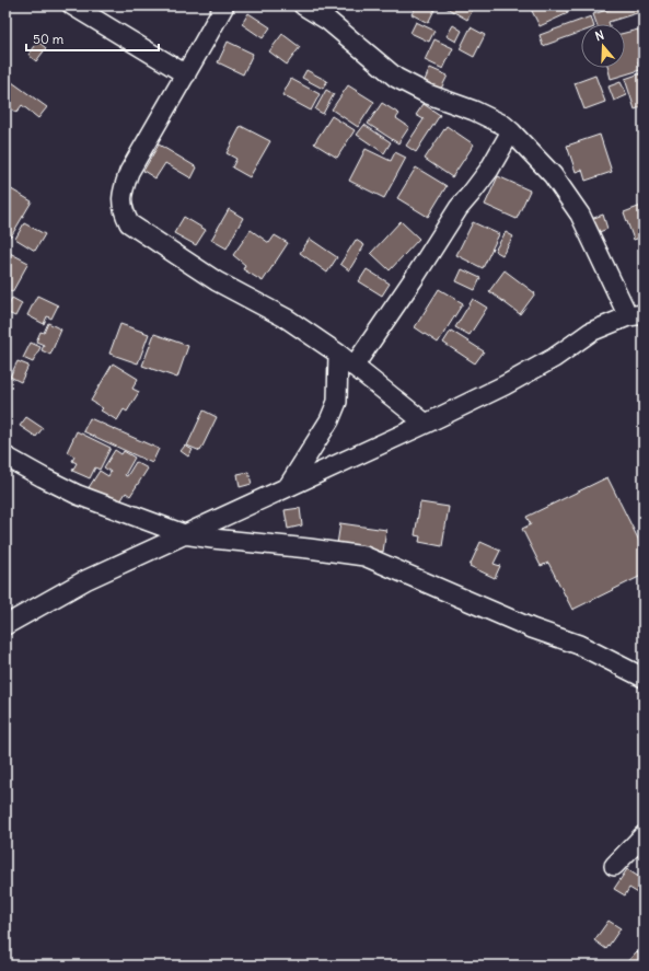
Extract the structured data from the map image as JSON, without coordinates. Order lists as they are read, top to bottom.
{
  "scale_bar": "50 m",
  "north": "top"
}
